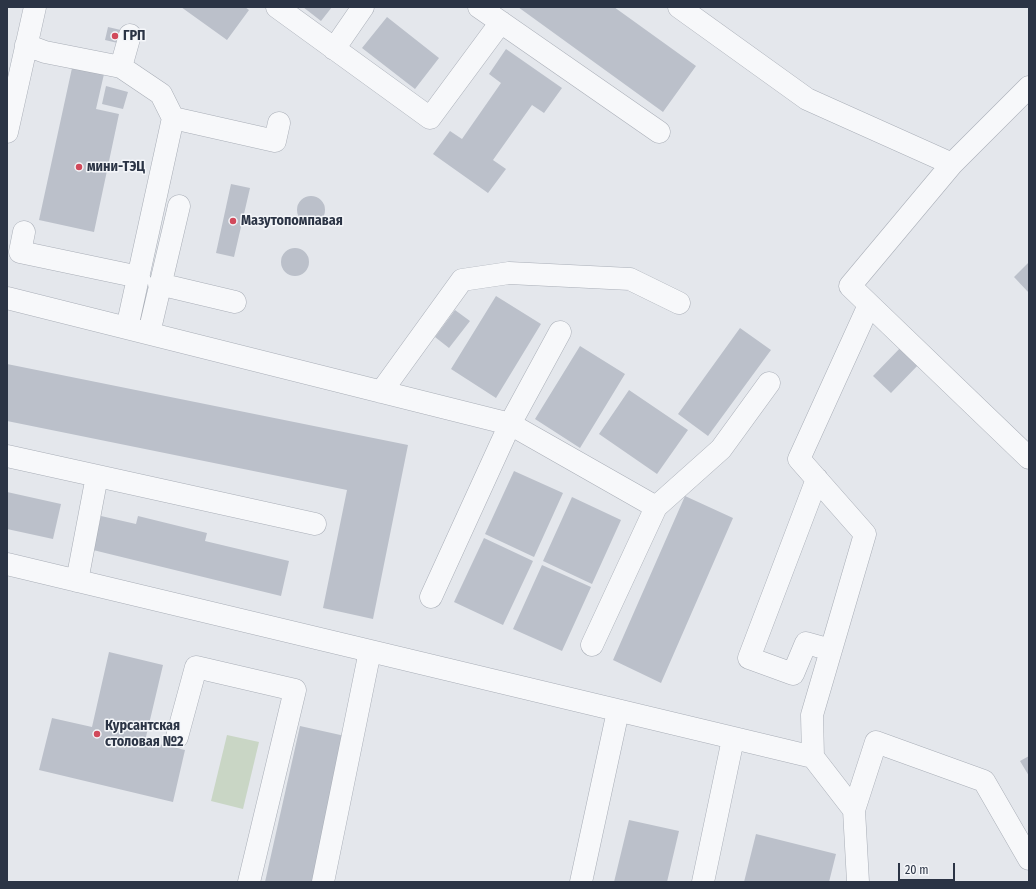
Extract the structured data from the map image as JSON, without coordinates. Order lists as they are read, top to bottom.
{
  "places": [
    "ГРП",
    "мини-ТЭЦ",
    "Мазутопомпавая",
    "Курсантская столовая №2"
  ],
  "scale_bar": "20 m"
}
